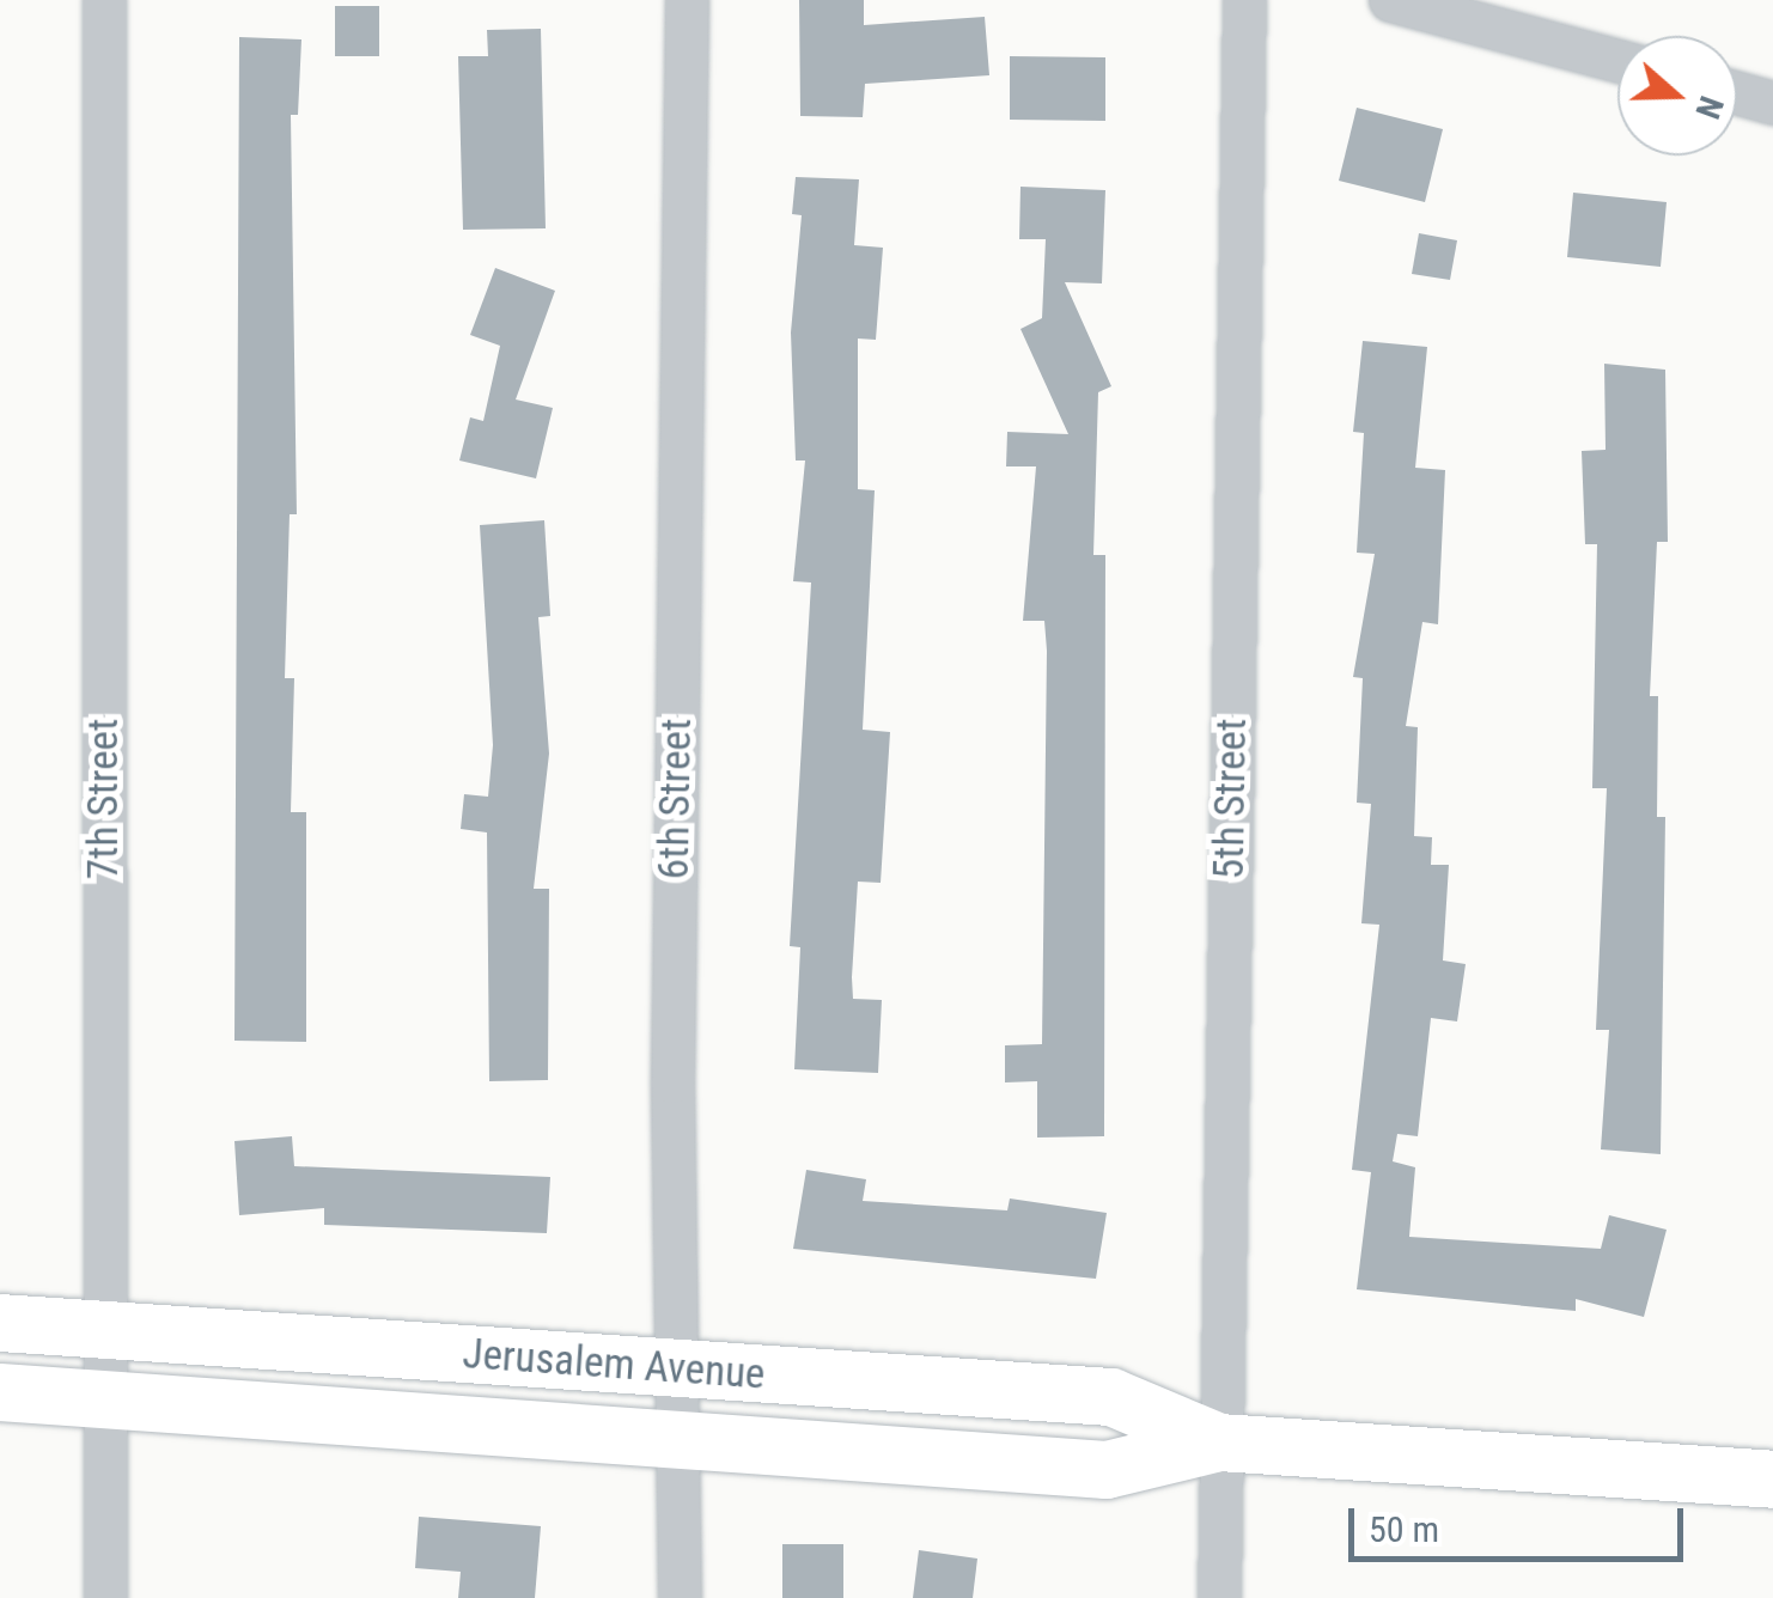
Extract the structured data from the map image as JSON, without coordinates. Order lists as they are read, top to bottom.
{
  "streets": {
    "main road": ["Jerusalem Avenue"],
    "street": ["7th Street", "6th Street", "5th Street"]
  },
  "crossings": [
    ["7th Street", "Jerusalem Avenue"],
    ["6th Street", "Jerusalem Avenue"],
    ["5th Street", "Jerusalem Avenue"]
  ],
  "scale_bar": "50 m",
  "north": "right"
}
